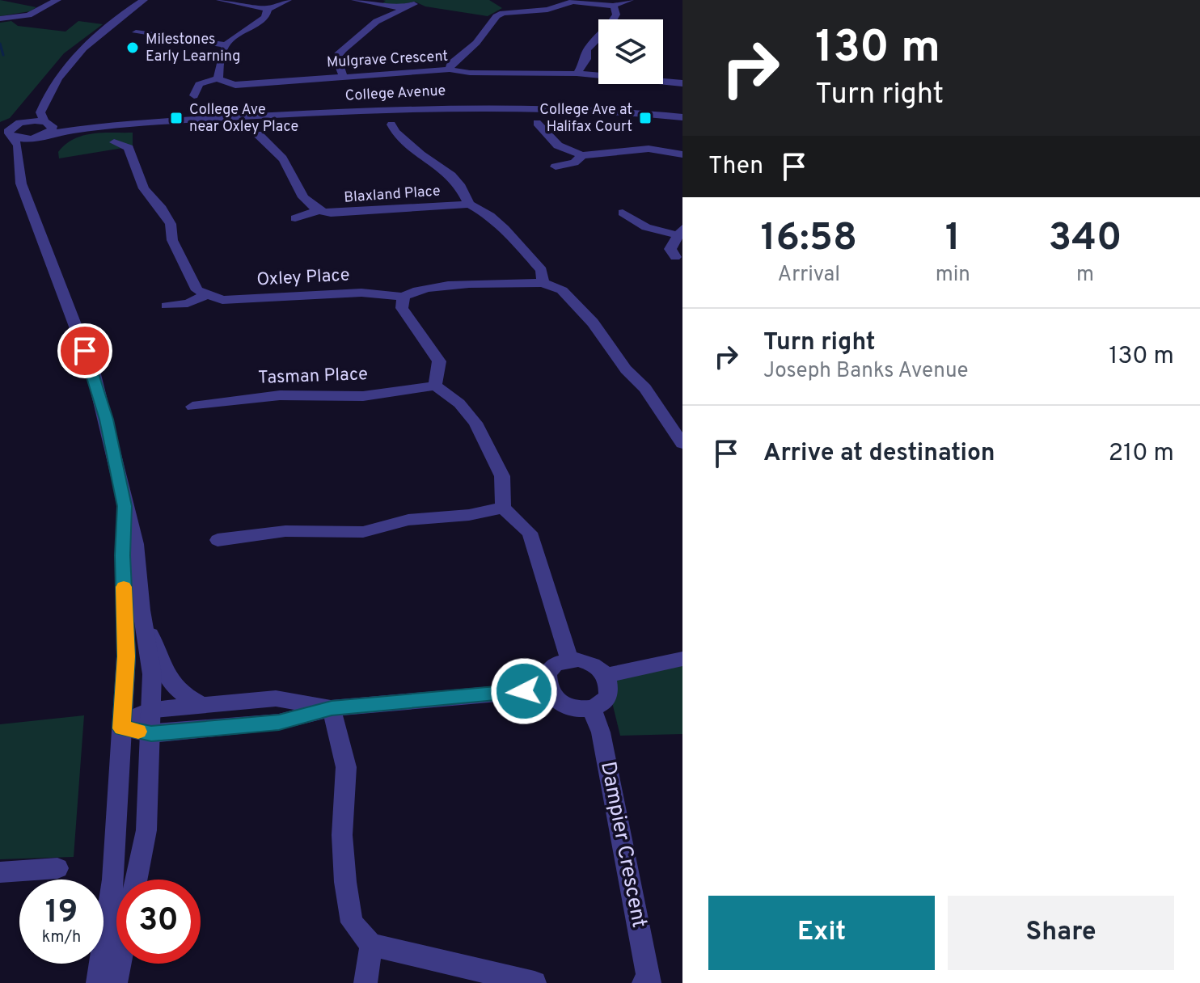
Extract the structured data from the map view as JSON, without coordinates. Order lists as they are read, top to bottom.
{
  "streets": {
    "street": [
      "Mulgrave Crescent",
      "College Avenue",
      "Blaxland Place",
      "Oxley Place",
      "Tasman Place",
      "Dampier Crescent"
    ]
  },
  "places": {
    "other": ["Milestones Early Learning"],
    "transit": ["College Ave near Oxley Place", "College Ave at Halifax Court"]
  },
  "page": {
    "turn": ["130 m", "Turn right"],
    "then": "Then",
    "eta": [
      "16:58",
      "Arrival",
      "1",
      "min",
      "340",
      "m"
    ],
    "list": [
      {
        "name": "Turn right",
        "note": "Joseph Banks Avenue",
        "value": "130 m"
      },
      {
        "name": "Arrive at destination",
        "value": "210 m"
      }
    ],
    "speed": "19 km/h",
    "limit": "30",
    "buttons": ["Exit", "Share"]
  }
}
